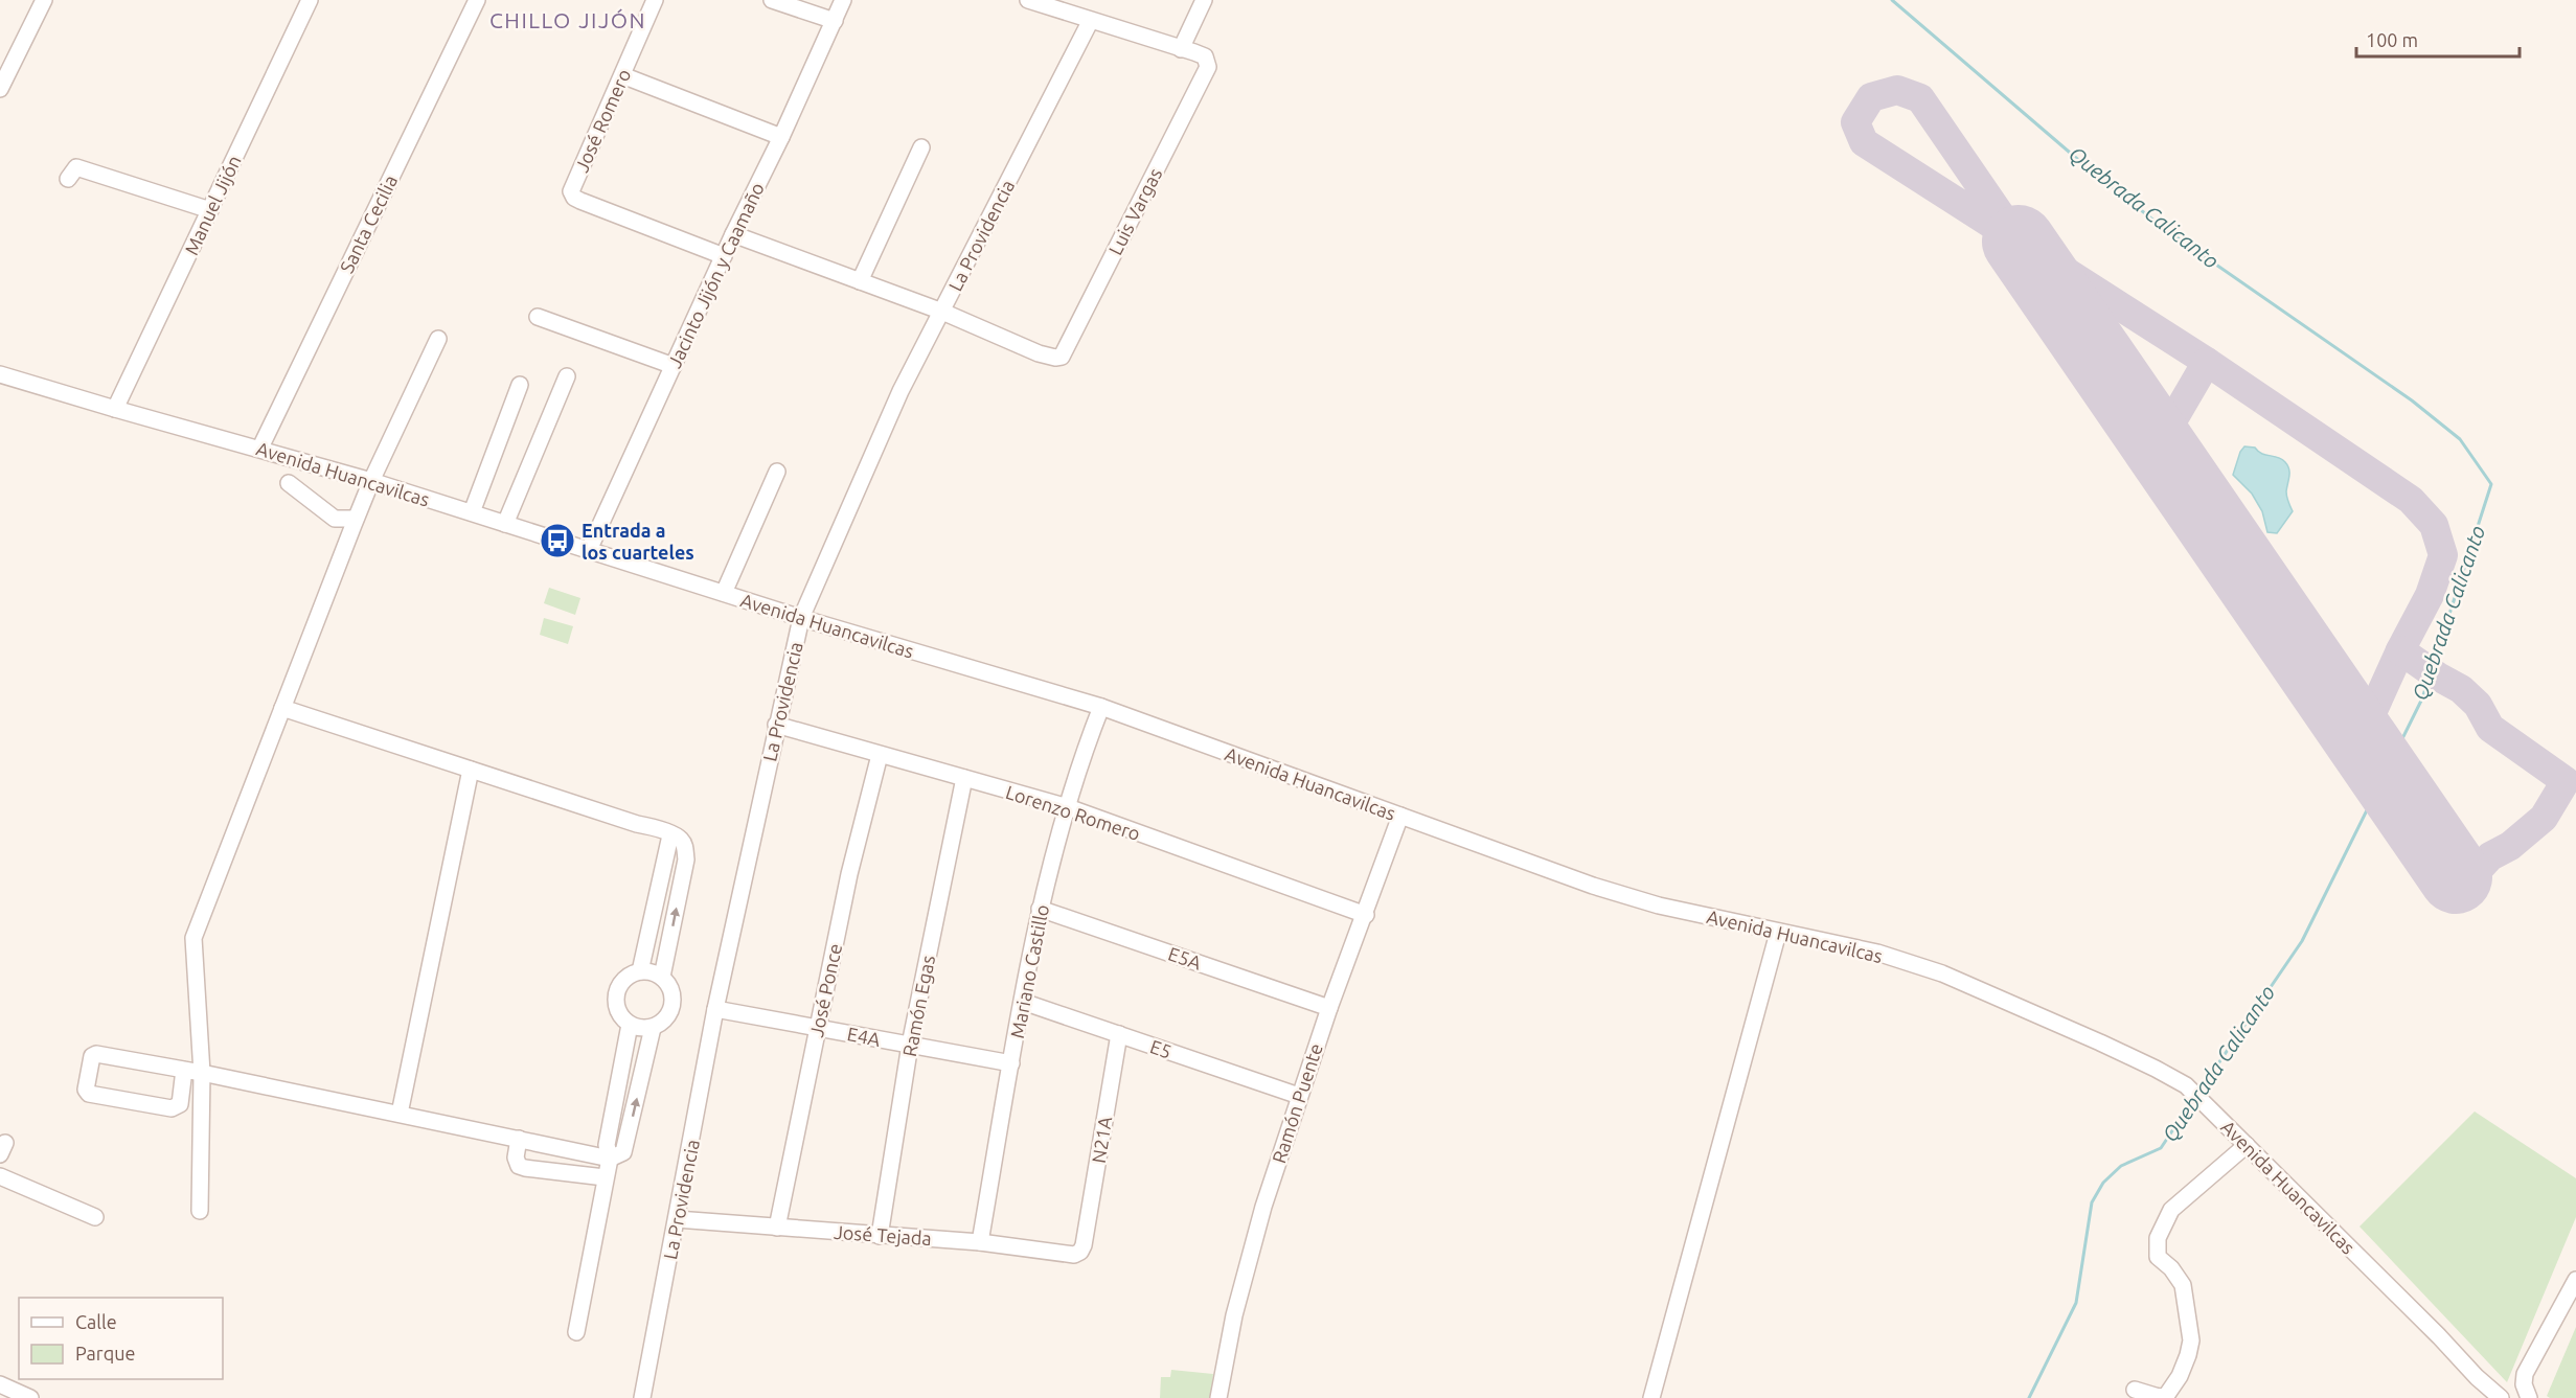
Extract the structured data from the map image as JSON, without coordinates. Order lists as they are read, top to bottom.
{
  "streets": {
    "street": [
      "José Romero",
      "Manuel Jijón",
      "Luis Vargas",
      "Santa Cecilia",
      "La Providencia",
      "Jacinto Jijón y Caamaño",
      "Avenida Huancavilcas",
      "Lorenzo Romero",
      "E5A",
      "Mariano Castillo",
      "José Ponce",
      "Ramón Egas",
      "E4A",
      "E5",
      "Ramón Puente",
      "N21A",
      "José Tejada"
    ]
  },
  "crossings": [
    ["José Romero", "Jacinto Jijón y Caamaño"],
    ["Manuel Jijón", "Avenida Huancavilcas"],
    ["Luis Vargas", "La Providencia"],
    ["Santa Cecilia", "Avenida Huancavilcas"],
    ["La Providencia", "Avenida Huancavilcas"],
    ["La Providencia", "Lorenzo Romero"],
    ["La Providencia", "E4A"],
    ["La Providencia", "José Tejada"],
    ["Jacinto Jijón y Caamaño", "Avenida Huancavilcas"],
    ["Avenida Huancavilcas", "Mariano Castillo"],
    ["Avenida Huancavilcas", "Ramón Puente"],
    ["Lorenzo Romero", "Mariano Castillo"],
    ["Lorenzo Romero", "José Ponce"],
    ["Lorenzo Romero", "Ramón Egas"],
    ["Lorenzo Romero", "Ramón Puente"],
    ["E5A", "Mariano Castillo"],
    ["E5A", "Ramón Puente"],
    ["Mariano Castillo", "E4A"],
    ["Mariano Castillo", "E5"],
    ["Mariano Castillo", "José Tejada"],
    ["José Ponce", "E4A"],
    ["José Ponce", "José Tejada"],
    ["Ramón Egas", "E4A"],
    ["Ramón Egas", "José Tejada"],
    ["E5", "Ramón Puente"],
    ["E5", "N21A"],
    ["N21A", "José Tejada"]
  ],
  "districts": ["CHILLO JIJÓN"],
  "water": ["Quebrada Calicanto"],
  "places": {
    "bus stop": ["Entrada a los cuarteles"]
  },
  "legend": ["Calle", "Parque"],
  "scale_bar": "100 m"
}
